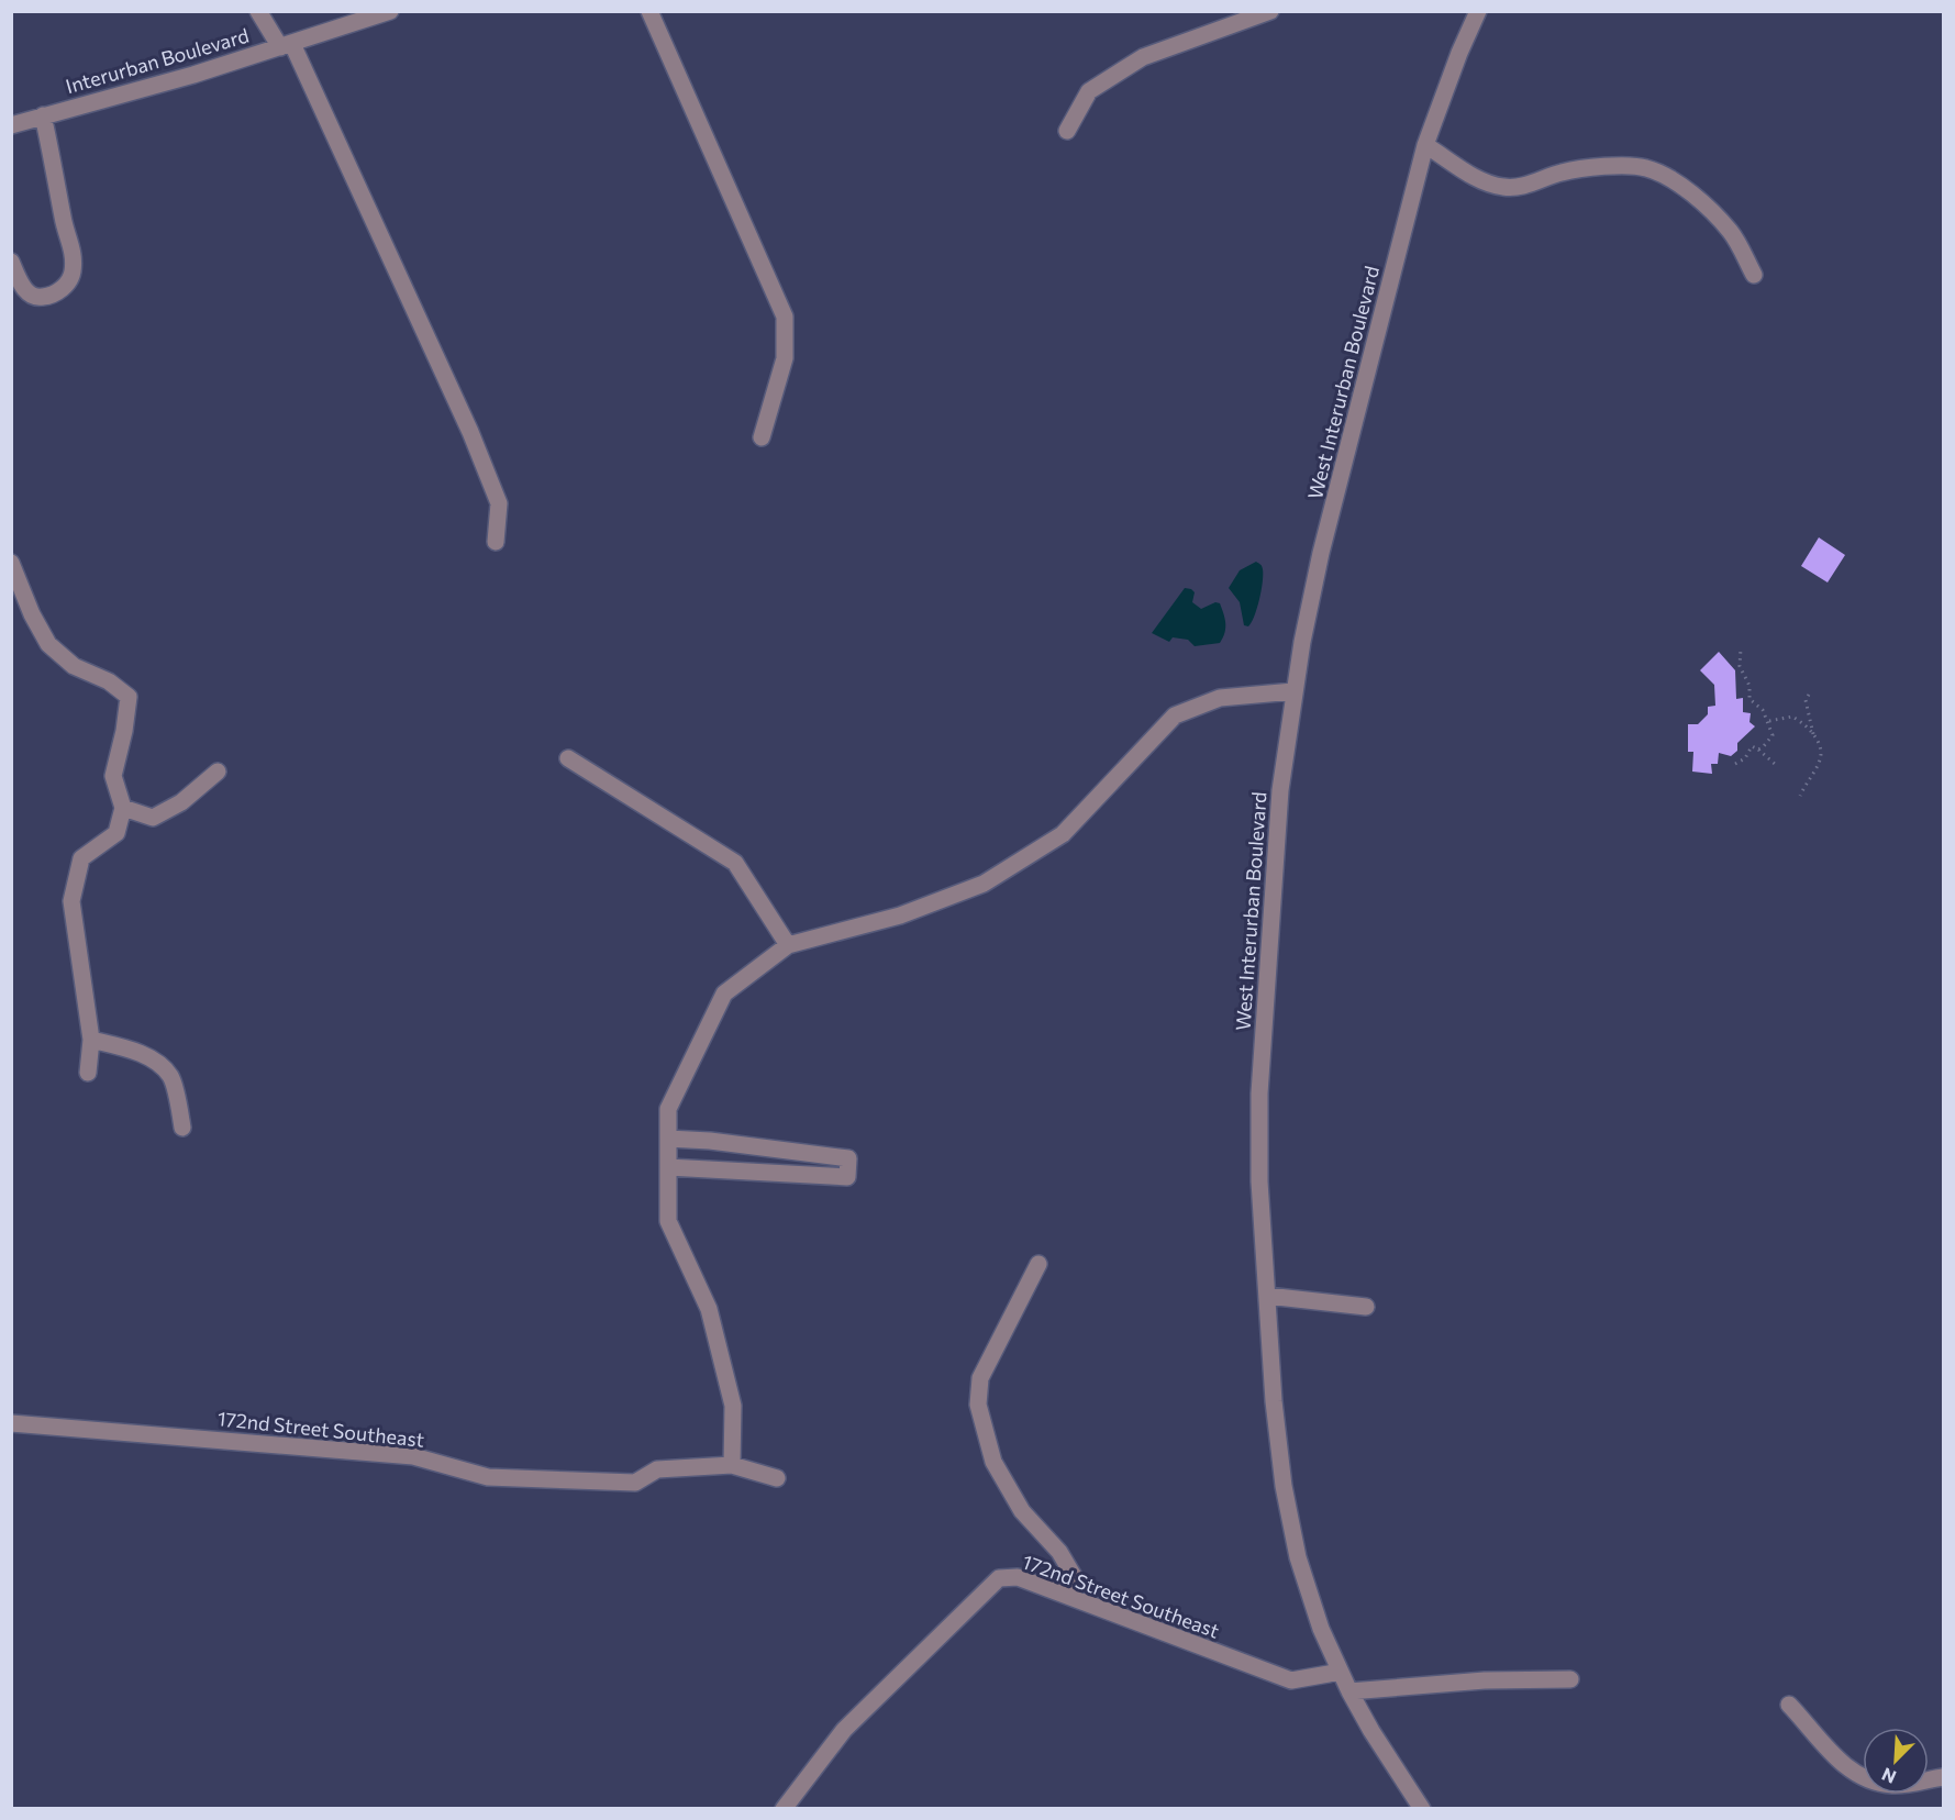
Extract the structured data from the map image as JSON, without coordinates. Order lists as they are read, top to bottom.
{
  "streets": {
    "street": ["Interurban Boulevard", "West Interurban Boulevard", "172nd Street Southeast"]
  },
  "crossings": [
    ["West Interurban Boulevard", "172nd Street Southeast"]
  ],
  "north": "bottom left"
}
